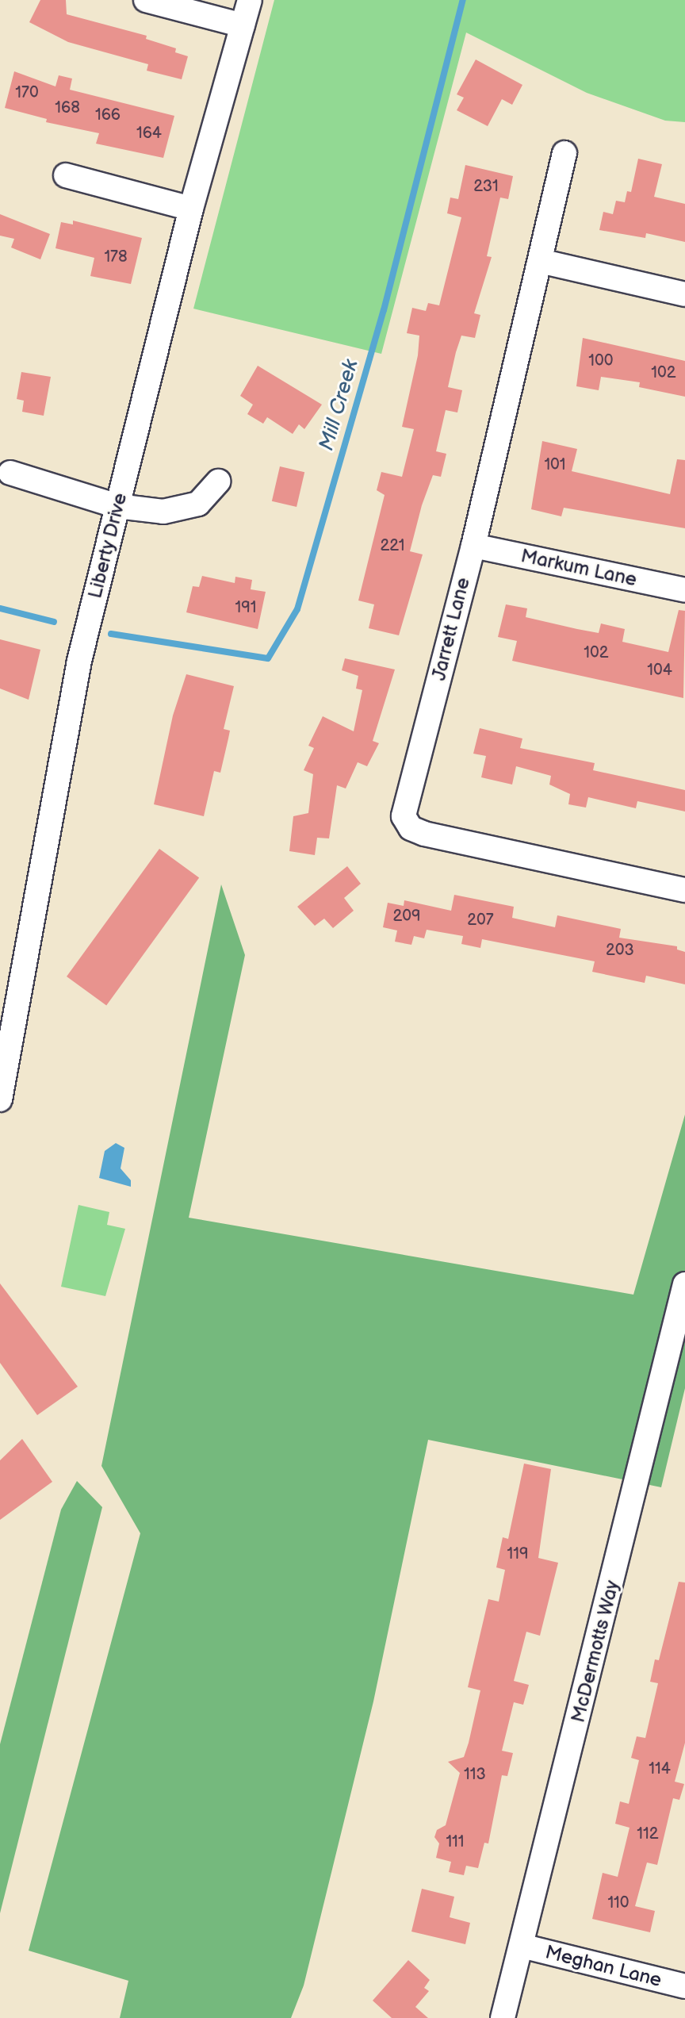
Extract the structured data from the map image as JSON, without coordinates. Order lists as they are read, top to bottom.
{
  "streets": {
    "street": [
      "Liberty Drive",
      "Markum Lane",
      "Jarrett Lane",
      "McDermotts Way",
      "Meghan Lane"
    ]
  },
  "crossings": [
    ["Markum Lane", "Jarrett Lane"],
    ["McDermotts Way", "Meghan Lane"]
  ],
  "water": ["Mill Creek"],
  "house_numbers": [
    "170",
    "168",
    "166",
    "164",
    "231",
    "178",
    "100",
    "102",
    "101",
    "221",
    "191",
    "102",
    "104",
    "209",
    "207",
    "203",
    "119",
    "114",
    "113",
    "112",
    "111",
    "110"
  ]
}
